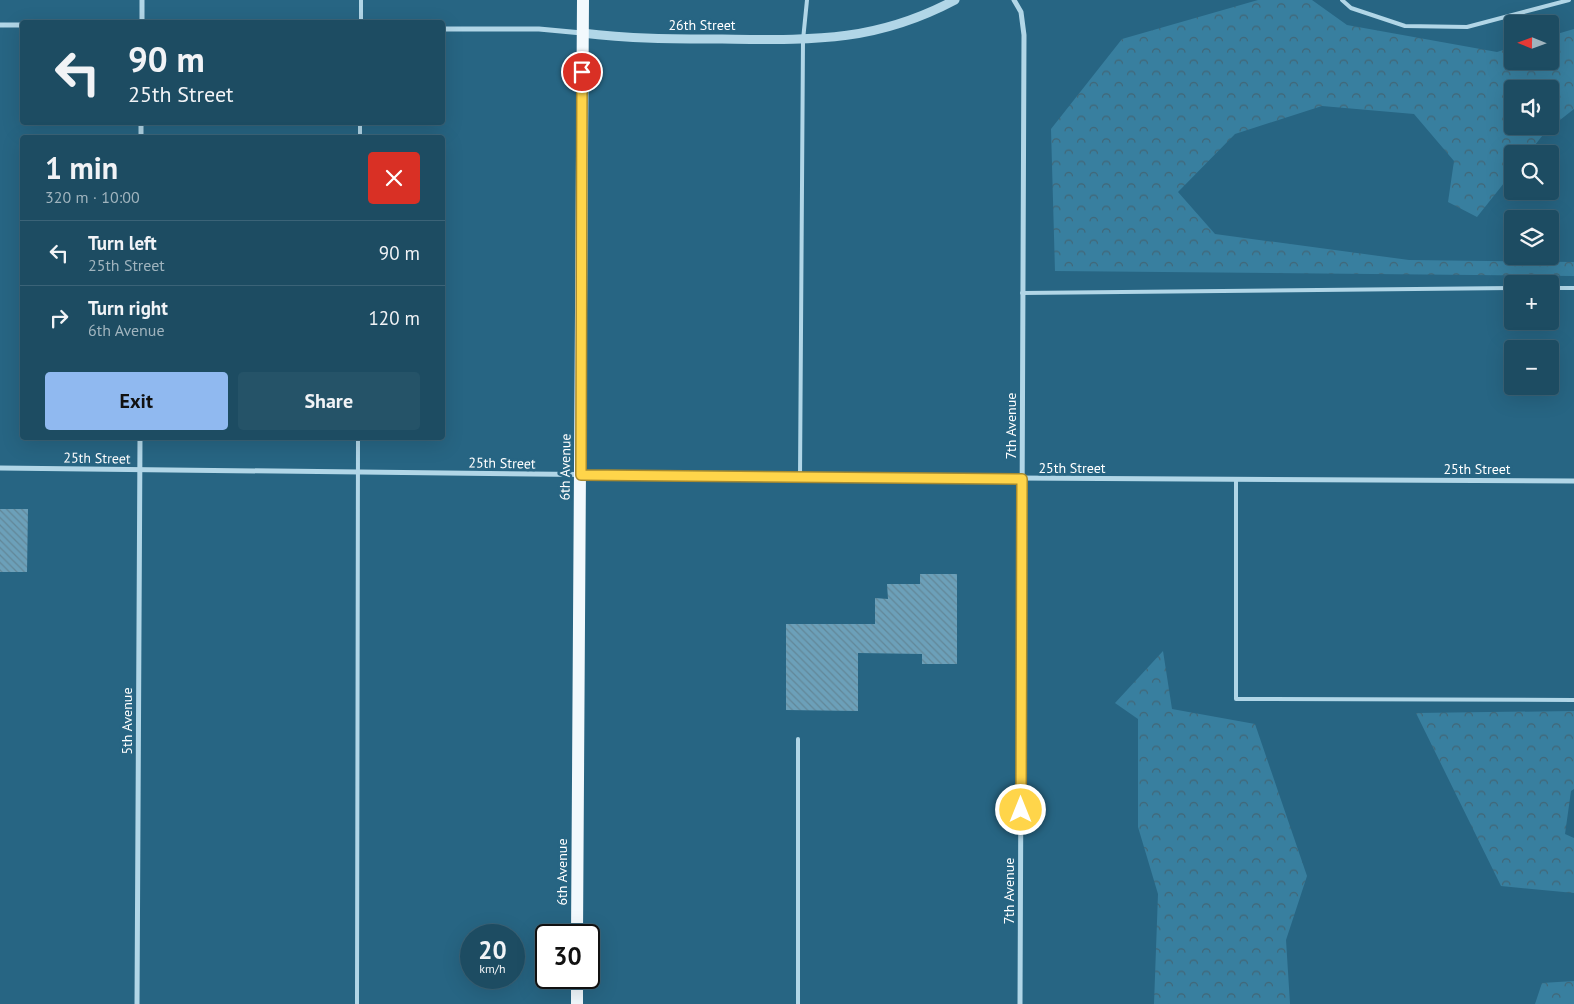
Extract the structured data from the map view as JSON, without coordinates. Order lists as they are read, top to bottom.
{
  "streets": {
    "main road": ["6th Avenue"],
    "street": [
      "26th Street",
      "7th Avenue",
      "25th Street",
      "5th Avenue"
    ]
  },
  "crossings": [
    ["26th Street", "6th Avenue"],
    ["7th Avenue", "25th Street"],
    ["25th Street", "6th Avenue"],
    ["25th Street", "5th Avenue"]
  ],
  "north": "left",
  "page": {
    "map_buttons": ["+", "−"],
    "turn": ["90 m", "25th Street"],
    "heading": ["1 min", "320 m · 10:00"],
    "list": [
      {
        "name": "Turn left",
        "note": "25th Street",
        "value": "90 m"
      },
      {
        "name": "Turn right",
        "note": "6th Avenue",
        "value": "120 m"
      }
    ],
    "buttons": ["Exit", "Share"],
    "speed": "20 km/h",
    "limit": "30"
  }
}
